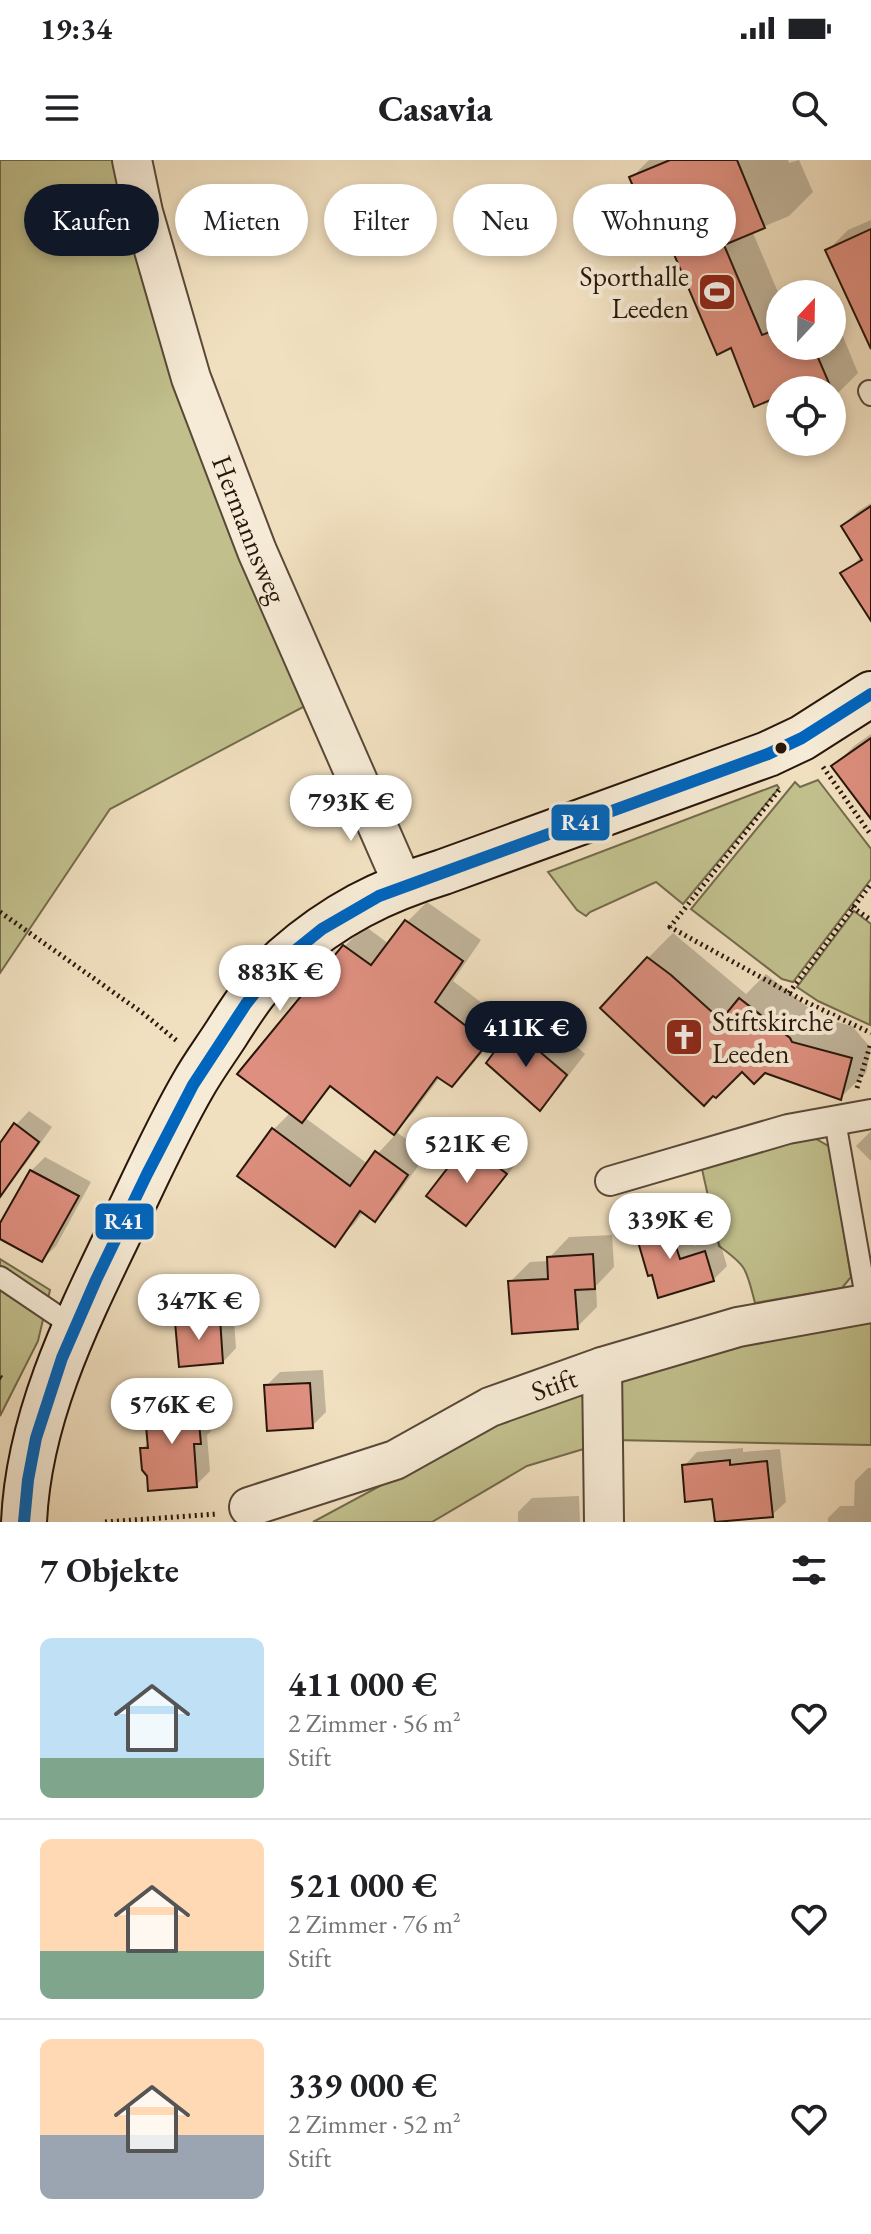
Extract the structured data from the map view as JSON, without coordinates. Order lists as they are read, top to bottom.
{
  "streets": {
    "street": ["Hermannsweg", "Stift"]
  },
  "places": {
    "sports": ["Sporthalle Leeden"],
    "church": ["Stiftskirche Leeden"]
  },
  "lines": ["transit line R41"],
  "north": "top",
  "page": {
    "status": "19:34",
    "header": "Casavia",
    "chip": [
      "Kaufen",
      "Mieten",
      "Filter",
      "Neu",
      "Wohnung"
    ],
    "price": [
      "793K €",
      "883K €",
      "411K €",
      "521K €",
      "339K €",
      "347K €",
      "576K €"
    ],
    "heading": "7 Objekte",
    "list": [
      {
        "name": "411 000 €",
        "note": "2 Zimmer · 56 m² · Stift"
      },
      {
        "name": "521 000 €",
        "note": "2 Zimmer · 76 m² · Stift"
      },
      {
        "name": "339 000 €",
        "note": "2 Zimmer · 52 m² · Stift"
      }
    ]
  }
}
